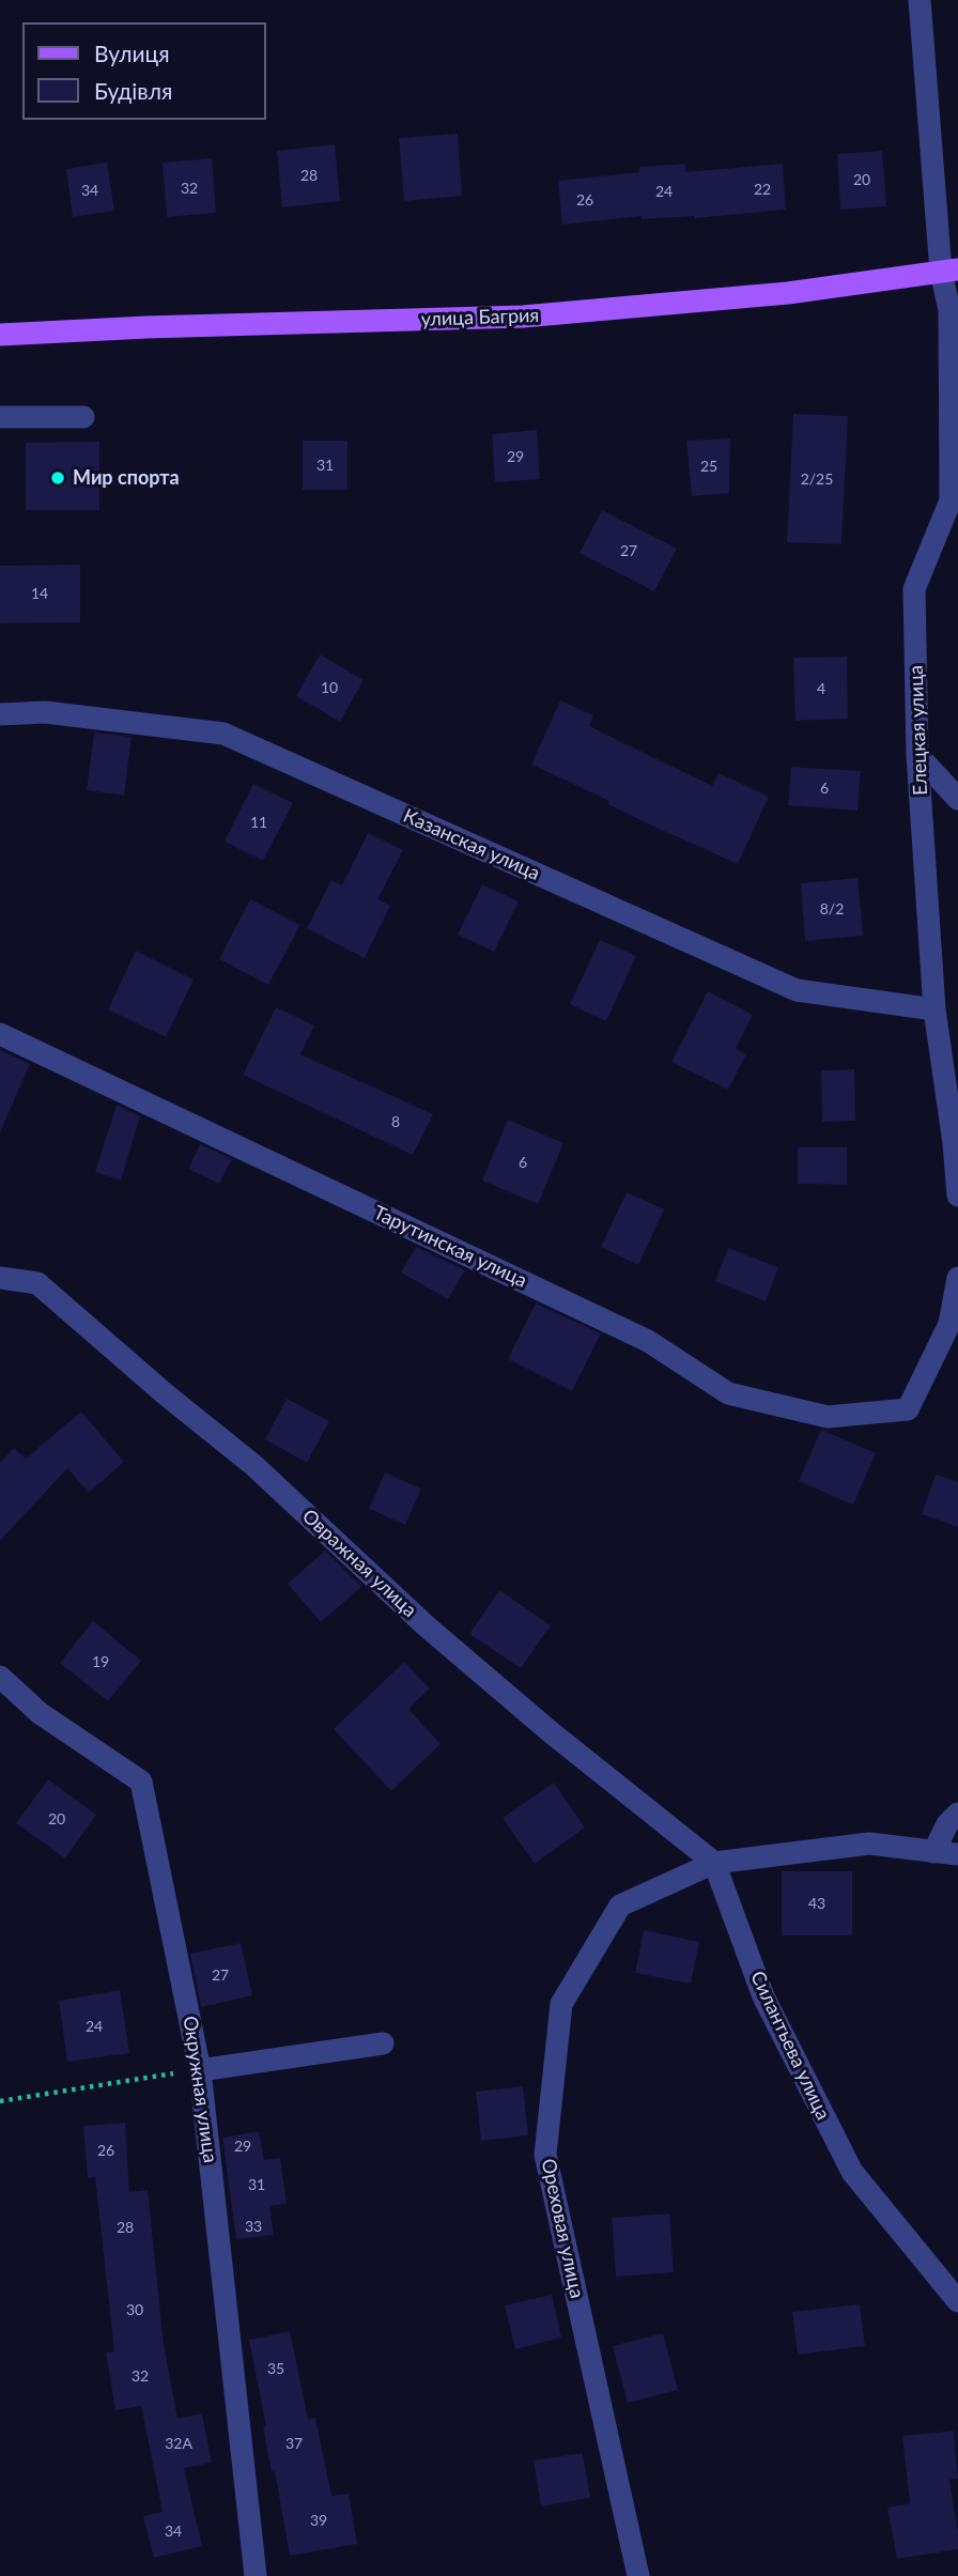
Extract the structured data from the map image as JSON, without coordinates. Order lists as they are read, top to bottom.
{
  "streets": {
    "main road": ["улица Багрия"],
    "street": [
      "Елецкая улица",
      "Казанская улица",
      "Тарутинская улица",
      "Овражная улица",
      "Силантьева улица",
      "Окружная улица",
      "Ореховая улица"
    ]
  },
  "crossings": [
    ["улица Багрия", "Елецкая улица"],
    ["Елецкая улица", "Казанская улица"],
    ["Овражная улица", "Силантьева улица"],
    ["Овражная улица", "Ореховая улица"],
    ["Силантьева улица", "Ореховая улица"]
  ],
  "places": ["Мир спорта"],
  "house_numbers": [
    "28",
    "20",
    "32",
    "22",
    "34",
    "24",
    "26",
    "29",
    "31",
    "25",
    "2/25",
    "27",
    "14",
    "10",
    "4",
    "6",
    "11",
    "8/2",
    "8",
    "6",
    "19",
    "20",
    "43",
    "27",
    "24",
    "29",
    "26",
    "31",
    "33",
    "28",
    "30",
    "35",
    "32",
    "32А",
    "37",
    "39",
    "34"
  ],
  "legend": ["Вулиця", "Будівля"]
}
